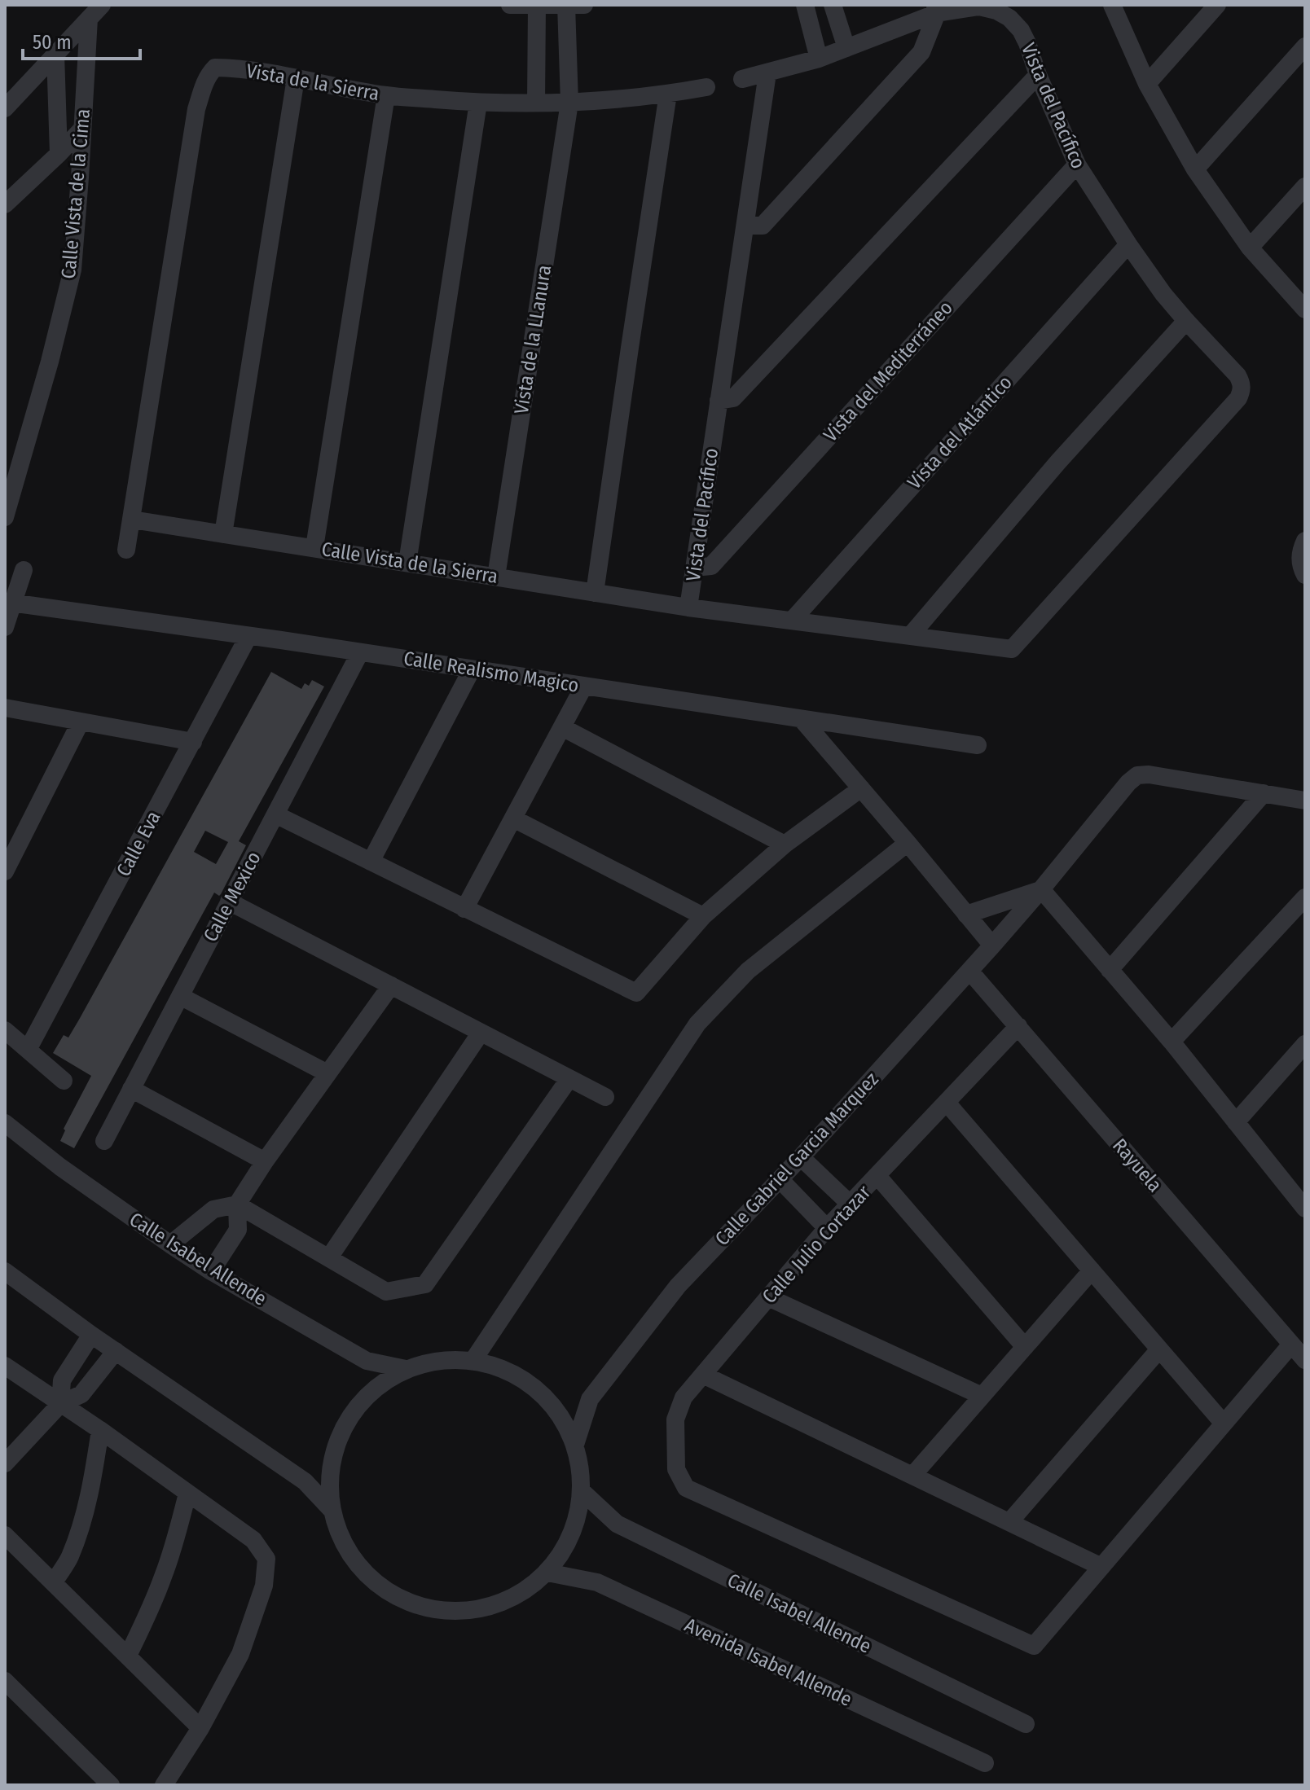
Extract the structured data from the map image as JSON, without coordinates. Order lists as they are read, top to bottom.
{
  "streets": {
    "street": [
      "Vista de la Sierra",
      "Vista del Pacífico",
      "Calle Vista de la Cima",
      "Vista de la LLanura",
      "Vista del Mediterráneo",
      "Vista del Atlántico",
      "Calle Vista de la Sierra",
      "Calle Realismo Magico",
      "Calle Eva",
      "Calle Mexico",
      "Calle Gabriel Garcia Marquez",
      "Rayuela",
      "Calle Julio Cortazar",
      "Calle Isabel Allende",
      "Avenida Isabel Allende"
    ]
  },
  "crossings": [
    ["Vista de la Sierra", "Vista de la LLanura"],
    ["Vista de la Sierra", "Calle Vista de la Sierra"],
    ["Vista del Pacífico", "Vista del Mediterráneo"],
    ["Vista del Pacífico", "Vista del Atlántico"],
    ["Vista del Pacífico", "Calle Vista de la Sierra"],
    ["Vista de la LLanura", "Calle Vista de la Sierra"],
    ["Vista del Atlántico", "Calle Vista de la Sierra"],
    ["Calle Realismo Magico", "Calle Eva"],
    ["Calle Realismo Magico", "Calle Mexico"],
    ["Calle Gabriel Garcia Marquez", "Rayuela"],
    ["Rayuela", "Calle Julio Cortazar"]
  ],
  "scale_bar": "50 m"
}
